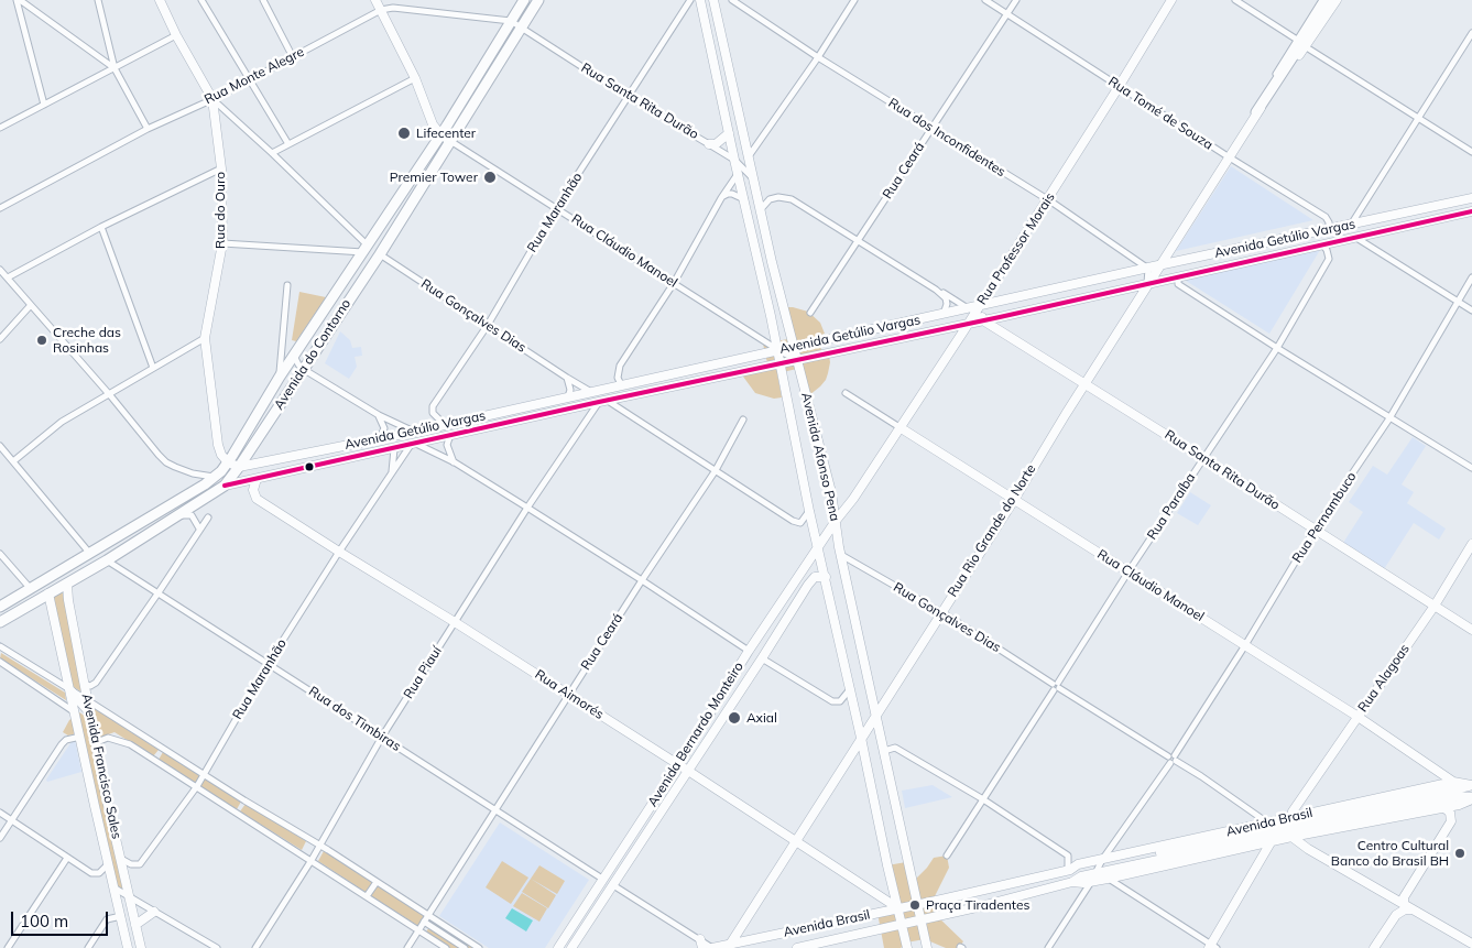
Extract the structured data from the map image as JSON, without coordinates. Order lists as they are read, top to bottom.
{
  "streets": {
    "main road": ["Avenida do Contorno"],
    "street": [
      "Rua Monte Alegre",
      "Rua Santa Rita Durão",
      "Rua Tomé de Souza",
      "Rua dos Inconfidentes",
      "Rua Ceará",
      "Rua do Ouro",
      "Rua Maranhão",
      "Avenida Getúlio Vargas",
      "Rua Professor Morais",
      "Rua Cláudio Manoel",
      "Rua Gonçalves Dias",
      "Avenida Afonso Pena",
      "Rua Paraíba",
      "Rua Pernambuco",
      "Rua Rio Grande do Norte",
      "Rua Piauí",
      "Rua Alagoas",
      "Rua Aimorés",
      "Rua dos Timbiras",
      "Avenida Bernardo Monteiro",
      "Avenida Francisco Sales",
      "Avenida Brasil"
    ]
  },
  "crossings": [
    ["Rua Monte Alegre", "Rua Santa Rita Durão"],
    ["Rua Monte Alegre", "Rua do Ouro"],
    ["Rua Monte Alegre", "Avenida do Contorno"],
    ["Rua Santa Rita Durão", "Rua Maranhão"],
    ["Rua Santa Rita Durão", "Avenida Getúlio Vargas"],
    ["Rua Santa Rita Durão", "Avenida do Contorno"],
    ["Rua Santa Rita Durão", "Avenida Afonso Pena"],
    ["Rua Santa Rita Durão", "Rua Paraíba"],
    ["Rua Santa Rita Durão", "Rua Pernambuco"],
    ["Rua Santa Rita Durão", "Rua Rio Grande do Norte"],
    ["Rua Santa Rita Durão", "Rua Alagoas"],
    ["Rua Tomé de Souza", "Rua Ceará"],
    ["Rua Tomé de Souza", "Avenida Getúlio Vargas"],
    ["Rua Tomé de Souza", "Rua Professor Morais"],
    ["Rua Tomé de Souza", "Rua Rio Grande do Norte"],
    ["Rua dos Inconfidentes", "Rua Ceará"],
    ["Rua dos Inconfidentes", "Avenida Getúlio Vargas"],
    ["Rua dos Inconfidentes", "Rua Professor Morais"],
    ["Rua Ceará", "Rua Aimorés"],
    ["Rua Ceará", "Rua dos Timbiras"],
    ["Rua do Ouro", "Avenida do Contorno"],
    ["Rua Maranhão", "Avenida Getúlio Vargas"],
    ["Rua Maranhão", "Rua Cláudio Manoel"],
    ["Rua Maranhão", "Rua Gonçalves Dias"],
    ["Rua Maranhão", "Rua Aimorés"],
    ["Rua Maranhão", "Rua dos Timbiras"],
    ["Rua Maranhão", "Avenida Francisco Sales"],
    ["Avenida Getúlio Vargas", "Rua Professor Morais"],
    ["Avenida Getúlio Vargas", "Rua Cláudio Manoel"],
    ["Avenida Getúlio Vargas", "Rua Gonçalves Dias"],
    ["Avenida Getúlio Vargas", "Avenida do Contorno"],
    ["Avenida Getúlio Vargas", "Avenida Afonso Pena"],
    ["Avenida Getúlio Vargas", "Rua Paraíba"],
    ["Avenida Getúlio Vargas", "Rua Rio Grande do Norte"],
    ["Avenida Getúlio Vargas", "Rua Piauí"],
    ["Avenida Getúlio Vargas", "Rua Aimorés"],
    ["Rua Professor Morais", "Rua Cláudio Manoel"],
    ["Rua Professor Morais", "Avenida Afonso Pena"],
    ["Rua Professor Morais", "Avenida Bernardo Monteiro"],
    ["Rua Cláudio Manoel", "Avenida do Contorno"],
    ["Rua Cláudio Manoel", "Avenida Afonso Pena"],
    ["Rua Cláudio Manoel", "Rua Paraíba"],
    ["Rua Cláudio Manoel", "Rua Pernambuco"],
    ["Rua Cláudio Manoel", "Rua Rio Grande do Norte"],
    ["Rua Cláudio Manoel", "Rua Alagoas"],
    ["Rua Cláudio Manoel", "Avenida Brasil"],
    ["Rua Gonçalves Dias", "Avenida do Contorno"],
    ["Rua Gonçalves Dias", "Avenida Afonso Pena"],
    ["Rua Gonçalves Dias", "Rua Paraíba"],
    ["Rua Gonçalves Dias", "Rua Pernambuco"],
    ["Rua Gonçalves Dias", "Rua Rio Grande do Norte"],
    ["Rua Gonçalves Dias", "Avenida Brasil"],
    ["Avenida do Contorno", "Rua dos Timbiras"],
    ["Avenida do Contorno", "Avenida Francisco Sales"],
    ["Avenida Afonso Pena", "Rua Rio Grande do Norte"],
    ["Avenida Afonso Pena", "Rua Aimorés"],
    ["Avenida Afonso Pena", "Avenida Bernardo Monteiro"],
    ["Avenida Afonso Pena", "Avenida Brasil"],
    ["Rua Pernambuco", "Avenida Brasil"],
    ["Rua Rio Grande do Norte", "Rua Aimorés"],
    ["Rua Rio Grande do Norte", "Avenida Brasil"],
    ["Rua Piauí", "Rua Aimorés"],
    ["Rua Piauí", "Rua dos Timbiras"],
    ["Rua Alagoas", "Avenida Brasil"],
    ["Rua Aimorés", "Avenida Bernardo Monteiro"],
    ["Rua Aimorés", "Avenida Brasil"],
    ["Rua dos Timbiras", "Avenida Bernardo Monteiro"]
  ],
  "places": [
    "Lifecenter",
    "Premier Tower",
    "Creche das Rosinhas",
    "Axial",
    "Centro Cultural Banco do Brasil BH",
    "Praça Tiradentes"
  ],
  "scale_bar": "100 m"
}
